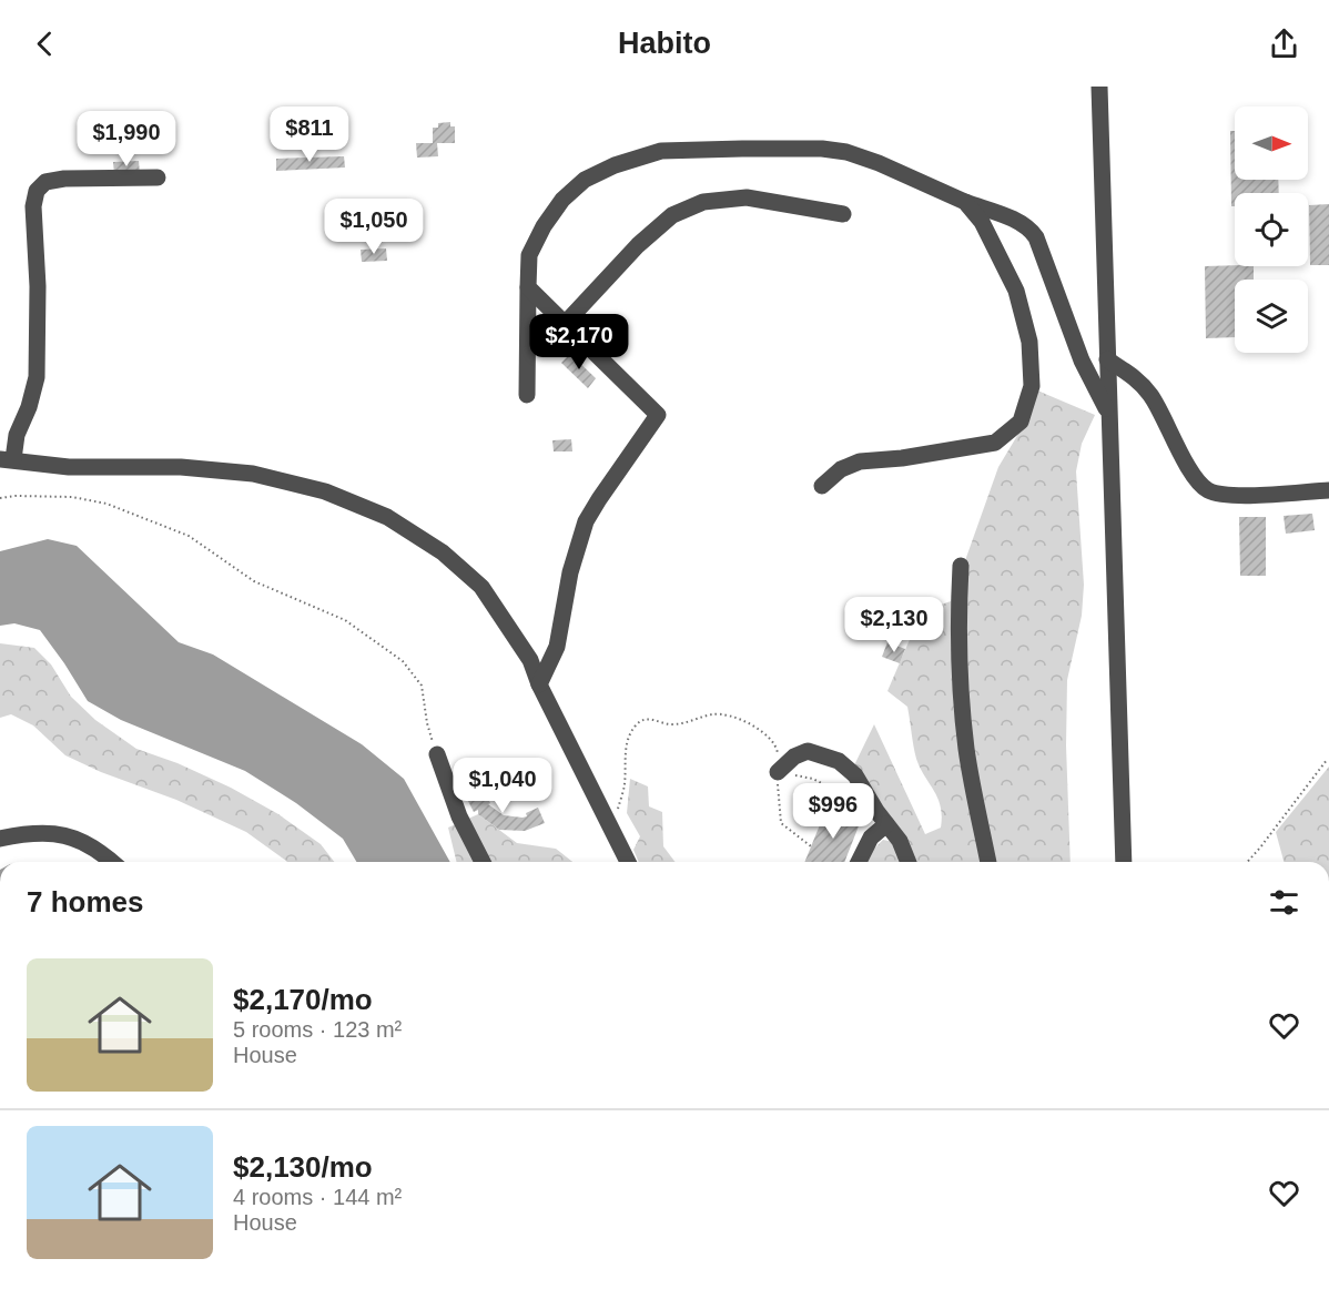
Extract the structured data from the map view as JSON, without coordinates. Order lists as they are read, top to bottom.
{
  "north": "right",
  "page": {
    "header": "Habito",
    "price": [
      "$811",
      "$1,990",
      "$1,050",
      "$2,170",
      "$2,130",
      "$1,040",
      "$996"
    ],
    "heading": "7 homes",
    "list": [
      {
        "name": "$2,170/mo",
        "note": "5 rooms · 123 m² · House"
      },
      {
        "name": "$2,130/mo",
        "note": "4 rooms · 144 m² · House"
      }
    ]
  }
}
